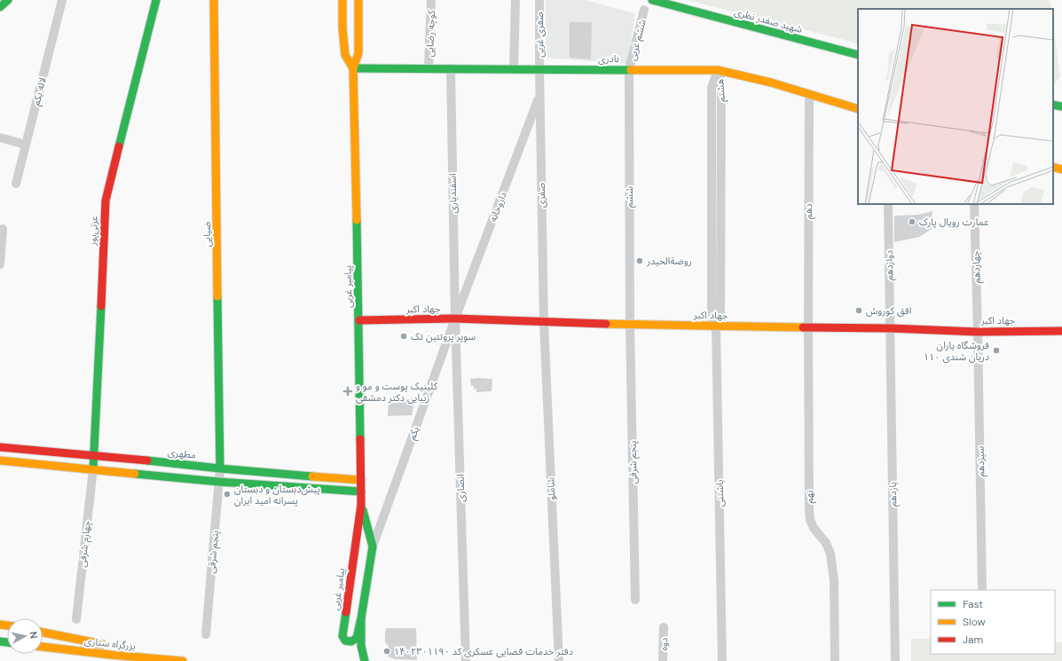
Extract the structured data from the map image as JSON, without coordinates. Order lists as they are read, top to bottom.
{
  "streets": {
    "main road": [
      "شهید صفدر نظری",
      "نادری",
      "عزتی‌پور",
      "ضیایی",
      "پیامبر غربی",
      "جهاد اکبر",
      "مطهری",
      "بزرگراه ستاری"
    ],
    "street": [
      "کوچه رضایی",
      "صفری غربی",
      "ششم غربی",
      "هشتم",
      "لاله یکم",
      "اسفندیاری",
      "صفری",
      "ششم",
      "داروخانه",
      "دهم",
      "دوازدهم",
      "چهاردهم",
      "یکم",
      "سیزدهم",
      "پنجم شرقی",
      "انصاری",
      "شاملو",
      "باشتنی",
      "یازدهم",
      "نهم",
      "چهارم شرقی",
      "دوه"
    ]
  },
  "crossings": [
    ["کوچه رضایی", "نادری"],
    ["صفری غربی", "نادری"],
    ["صفری غربی", "صفری"],
    ["ششم غربی", "نادری"],
    ["ششم غربی", "ششم"],
    ["نادری", "هشتم"],
    ["نادری", "اسفندیاری"],
    ["نادری", "صفری"],
    ["نادری", "ششم"],
    ["نادری", "دهم"],
    ["نادری", "پیامبر غربی"],
    ["هشتم", "جهاد اکبر"],
    ["هشتم", "باشتنی"],
    ["اسفندیاری", "داروخانه"],
    ["اسفندیاری", "جهاد اکبر"],
    ["اسفندیاری", "یکم"],
    ["اسفندیاری", "انصاری"],
    ["صفری", "داروخانه"],
    ["صفری", "جهاد اکبر"],
    ["صفری", "شاملو"],
    ["ششم", "جهاد اکبر"],
    ["ششم", "پنجم شرقی"],
    ["داروخانه", "جهاد اکبر"],
    ["داروخانه", "یکم"],
    ["داروخانه", "انصاری"],
    ["دهم", "جهاد اکبر"],
    ["دهم", "نهم"],
    ["عزتی‌پور", "مطهری"],
    ["عزتی‌پور", "چهارم شرقی"],
    ["ضیایی", "مطهری"],
    ["ضیایی", "پنجم شرقی"],
    ["دوازدهم", "جهاد اکبر"],
    ["دوازدهم", "یازدهم"],
    ["چهاردهم", "جهاد اکبر"],
    ["چهاردهم", "سیزدهم"],
    ["پیامبر غربی", "جهاد اکبر"],
    ["پیامبر غربی", "یکم"],
    ["پیامبر غربی", "مطهری"],
    ["جهاد اکبر", "یکم"],
    ["جهاد اکبر", "سیزدهم"],
    ["جهاد اکبر", "پنجم شرقی"],
    ["جهاد اکبر", "انصاری"],
    ["جهاد اکبر", "شاملو"],
    ["جهاد اکبر", "باشتنی"],
    ["جهاد اکبر", "یازدهم"],
    ["جهاد اکبر", "نهم"],
    ["یکم", "انصاری"],
    ["مطهری", "پنجم شرقی"]
  ],
  "places": {
    "other": [
      "عمارت رویال پارک",
      "روضةالحیدر",
      "افق کوروش",
      "سوپر پروتئین تک",
      "فروشگاه یاران دریان شندی ۱۱۰",
      "پیش‌دبستان و دبستان پسرانه امید ایران",
      "دفتر خدمات قضایی عسکری کد ۱۴۰۲۳۰۱۱۹۰"
    ],
    "health": ["کلینیک پوست و مو و زیبایی دکتر دمشقی"]
  },
  "legend": ["Fast", "Slow", "Jam"],
  "north": "right"
}
